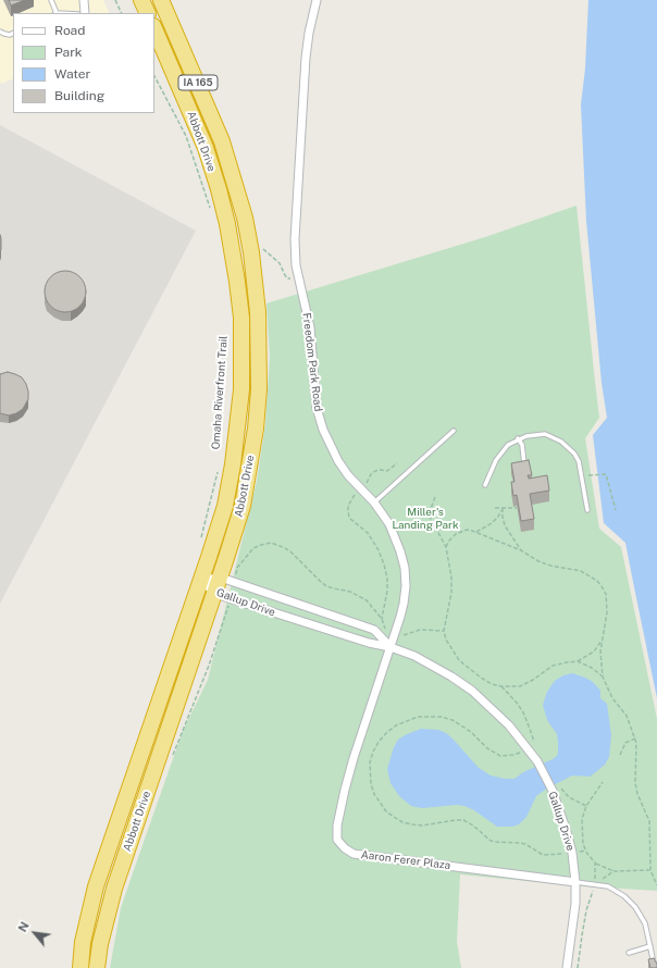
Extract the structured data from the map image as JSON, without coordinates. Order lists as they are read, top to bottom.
{
  "streets": {
    "highway": ["IA 165", "Abbott Drive"],
    "street": ["Freedom Park Road", "Gallup Drive", "Aaron Ferer Plaza"]
  },
  "crossings": [
    ["Abbott Drive", "Gallup Drive"],
    ["Freedom Park Road", "Gallup Drive"],
    ["Freedom Park Road", "Aaron Ferer Plaza"],
    ["Gallup Drive", "Aaron Ferer Plaza"]
  ],
  "parks": ["Miller's Landing Park"],
  "legend": [
    "Road",
    "Park",
    "Water",
    "Building"
  ],
  "north": "top left"
}
